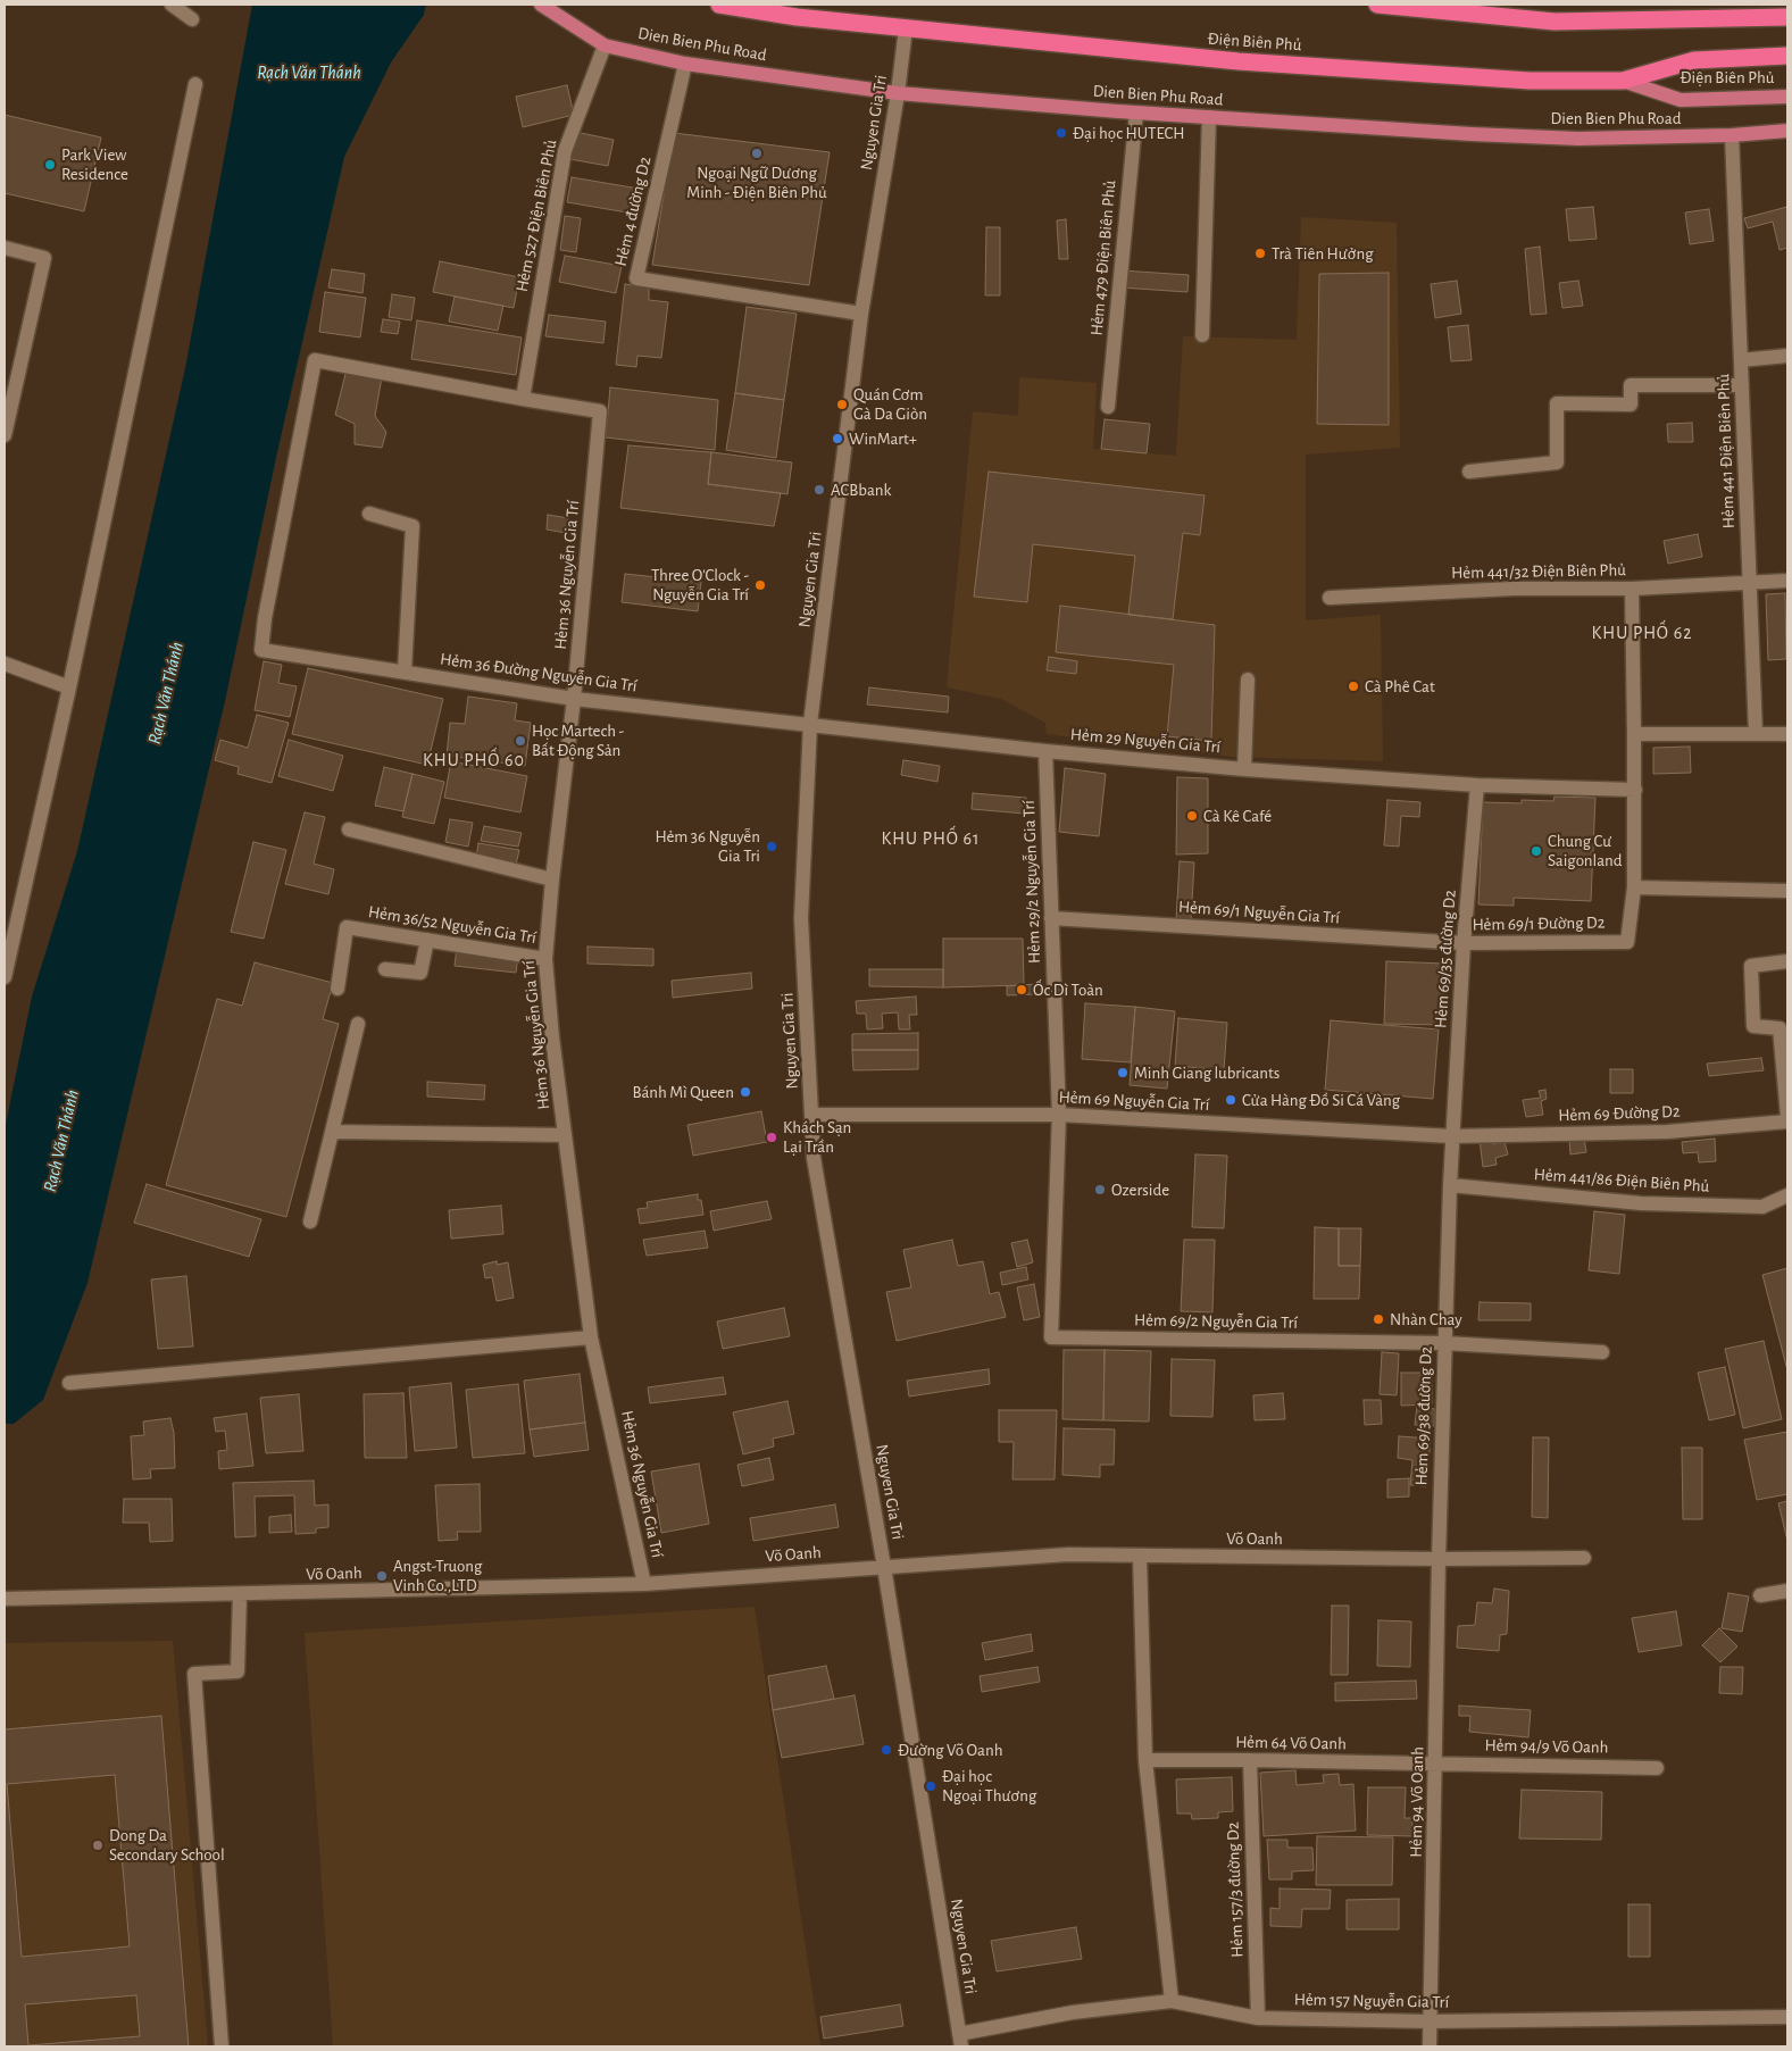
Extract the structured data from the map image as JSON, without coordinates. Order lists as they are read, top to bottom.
{
  "streets": {
    "highway": ["Điện Biên Phủ"],
    "main road": ["Dien Bien Phu Road"],
    "street": [
      "Nguyen Gia Tri",
      "Hẻm 4 đường D2",
      "Hẻm 527 Điện Biên Phủ",
      "Hẻm 479 Điện Biên Phủ",
      "Hẻm 441 Điện Biên Phủ",
      "Hẻm 441/32 Điện Biên Phủ",
      "Hẻm 36 Nguyễn Gia Trí",
      "Hẻm 36 Đường Nguyễn Gia Trí",
      "Hẻm 29 Nguyễn Gia Trí",
      "Hẻm 29/2 Nguyễn Gia Trí",
      "Hẻm 69/1 Nguyễn Gia Trí",
      "Hẻm 69/1 Đường D2",
      "Hẻm 36/52 Nguyễn Gia Trí",
      "Hẻm 69/35 đường D2",
      "Hẻm 69 Nguyễn Gia Trí",
      "Hẻm 69 Đường D2",
      "Hẻm 441/86 Điện Biên Phủ",
      "Hẻm 69/2 Nguyễn Gia Trí",
      "Hẻm 69/38 đường D2",
      "Võ Oanh",
      "Hẻm 64 Võ Oanh",
      "Hẻm 94/9 Võ Oanh",
      "Hẻm 94 Võ Oanh",
      "Hẻm 157/3 đường D2",
      "Hẻm 157 Nguyễn Gia Trí"
    ]
  },
  "crossings": [
    ["Điện Biên Phủ", "Nguyen Gia Tri"],
    ["Dien Bien Phu Road", "Nguyen Gia Tri"],
    ["Dien Bien Phu Road", "Hẻm 4 đường D2"],
    ["Dien Bien Phu Road", "Hẻm 527 Điện Biên Phủ"],
    ["Dien Bien Phu Road", "Hẻm 479 Điện Biên Phủ"],
    ["Dien Bien Phu Road", "Hẻm 441 Điện Biên Phủ"],
    ["Nguyen Gia Tri", "Hẻm 4 đường D2"],
    ["Nguyen Gia Tri", "Hẻm 36 Đường Nguyễn Gia Trí"],
    ["Nguyen Gia Tri", "Hẻm 29 Nguyễn Gia Trí"],
    ["Nguyen Gia Tri", "Hẻm 69 Nguyễn Gia Trí"],
    ["Nguyen Gia Tri", "Võ Oanh"],
    ["Nguyen Gia Tri", "Hẻm 157 Nguyễn Gia Trí"],
    ["Hẻm 527 Điện Biên Phủ", "Hẻm 36 Nguyễn Gia Trí"],
    ["Hẻm 527 Điện Biên Phủ", "Hẻm 36 Đường Nguyễn Gia Trí"],
    ["Hẻm 441 Điện Biên Phủ", "Hẻm 441/32 Điện Biên Phủ"],
    ["Hẻm 36 Nguyễn Gia Trí", "Hẻm 36 Đường Nguyễn Gia Trí"],
    ["Hẻm 36 Nguyễn Gia Trí", "Hẻm 36/52 Nguyễn Gia Trí"],
    ["Hẻm 36 Nguyễn Gia Trí", "Võ Oanh"],
    ["Hẻm 36 Đường Nguyễn Gia Trí", "Hẻm 29 Nguyễn Gia Trí"],
    ["Hẻm 29 Nguyễn Gia Trí", "Hẻm 29/2 Nguyễn Gia Trí"],
    ["Hẻm 29 Nguyễn Gia Trí", "Hẻm 69/35 đường D2"],
    ["Hẻm 29/2 Nguyễn Gia Trí", "Hẻm 69/1 Nguyễn Gia Trí"],
    ["Hẻm 29/2 Nguyễn Gia Trí", "Hẻm 69 Nguyễn Gia Trí"],
    ["Hẻm 29/2 Nguyễn Gia Trí", "Hẻm 69/2 Nguyễn Gia Trí"],
    ["Hẻm 69/1 Nguyễn Gia Trí", "Hẻm 69/1 Đường D2"],
    ["Hẻm 69/1 Nguyễn Gia Trí", "Hẻm 69/35 đường D2"],
    ["Hẻm 69/1 Đường D2", "Hẻm 69/35 đường D2"],
    ["Hẻm 69/35 đường D2", "Hẻm 69 Nguyễn Gia Trí"],
    ["Hẻm 69/35 đường D2", "Hẻm 69 Đường D2"],
    ["Hẻm 69/35 đường D2", "Hẻm 69/38 đường D2"],
    ["Hẻm 69 Nguyễn Gia Trí", "Hẻm 69 Đường D2"],
    ["Hẻm 69 Nguyễn Gia Trí", "Hẻm 69/2 Nguyễn Gia Trí"],
    ["Hẻm 69 Nguyễn Gia Trí", "Hẻm 69/38 đường D2"],
    ["Hẻm 69 Đường D2", "Hẻm 69/38 đường D2"],
    ["Hẻm 441/86 Điện Biên Phủ", "Hẻm 69/38 đường D2"],
    ["Hẻm 69/2 Nguyễn Gia Trí", "Hẻm 69/38 đường D2"],
    ["Hẻm 69/38 đường D2", "Võ Oanh"],
    ["Hẻm 69/38 đường D2", "Hẻm 94 Võ Oanh"],
    ["Võ Oanh", "Hẻm 94 Võ Oanh"],
    ["Hẻm 64 Võ Oanh", "Hẻm 94/9 Võ Oanh"],
    ["Hẻm 64 Võ Oanh", "Hẻm 94 Võ Oanh"],
    ["Hẻm 64 Võ Oanh", "Hẻm 157/3 đường D2"],
    ["Hẻm 94/9 Võ Oanh", "Hẻm 94 Võ Oanh"],
    ["Hẻm 94 Võ Oanh", "Hẻm 157 Nguyễn Gia Trí"],
    ["Hẻm 157/3 đường D2", "Hẻm 157 Nguyễn Gia Trí"]
  ],
  "districts": ["KHU PHỐ 62", "KHU PHỐ 60", "KHU PHỐ 61"],
  "water": ["Rạch Văn Thánh"],
  "places": [
    "Đại học HUTECH",
    "Ngoại Ngữ Dương Minh - Điện Biên Phủ",
    "Park View Residence",
    "Trà Tiên Hưởng",
    "Quán Cơm Gà Da Giòn",
    "WinMart+",
    "ACBbank",
    "Three O'Clock - Nguyễn Gia Trí",
    "Cà Phê Cat",
    "Học Martech - Bất Động Sản",
    "Cà Kê Café",
    "Hẻm 36 Nguyễn Gia Tri",
    "Chung Cư Saigonland",
    "Ốc Dì Toàn",
    "Minh Giang lubricants",
    "Bánh Mì Queen",
    "Cửa Hàng Đồ Si Cá Vàng",
    "Khách Sạn Lại Trần",
    "Ozerside",
    "Nhàn Chay",
    "Angst-Truong Vinh Co.,LTD",
    "Đường Võ Oanh",
    "Đại học Ngoại Thương",
    "Dong Da Secondary School"
  ]
}
